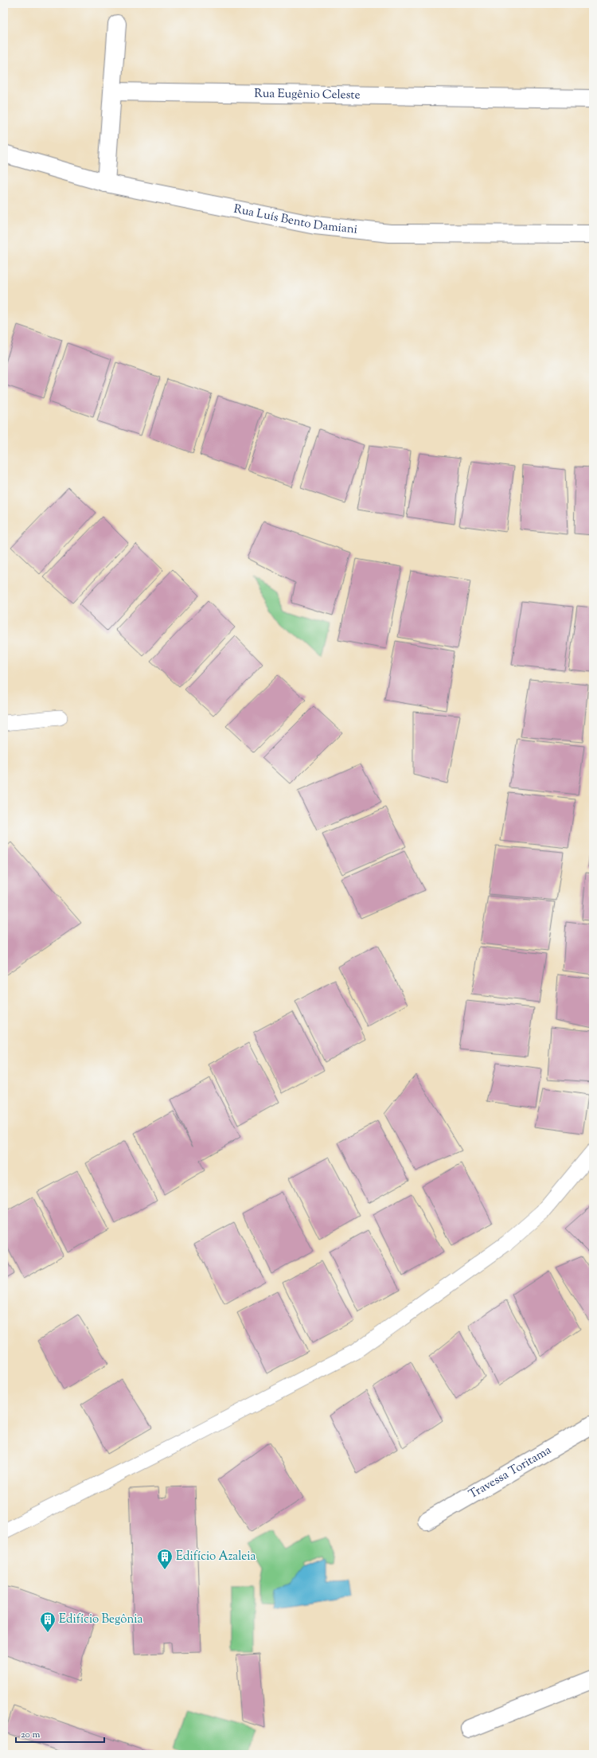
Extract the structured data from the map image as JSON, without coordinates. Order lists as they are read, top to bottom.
{
  "streets": {
    "street": ["Rua Eugênio Celeste", "Rua Luís Bento Damiani", "Travessa Toritama"]
  },
  "places": {
    "building": ["Edifício Azaleia", "Edifício Begônia"]
  },
  "scale_bar": "20 m"
}
